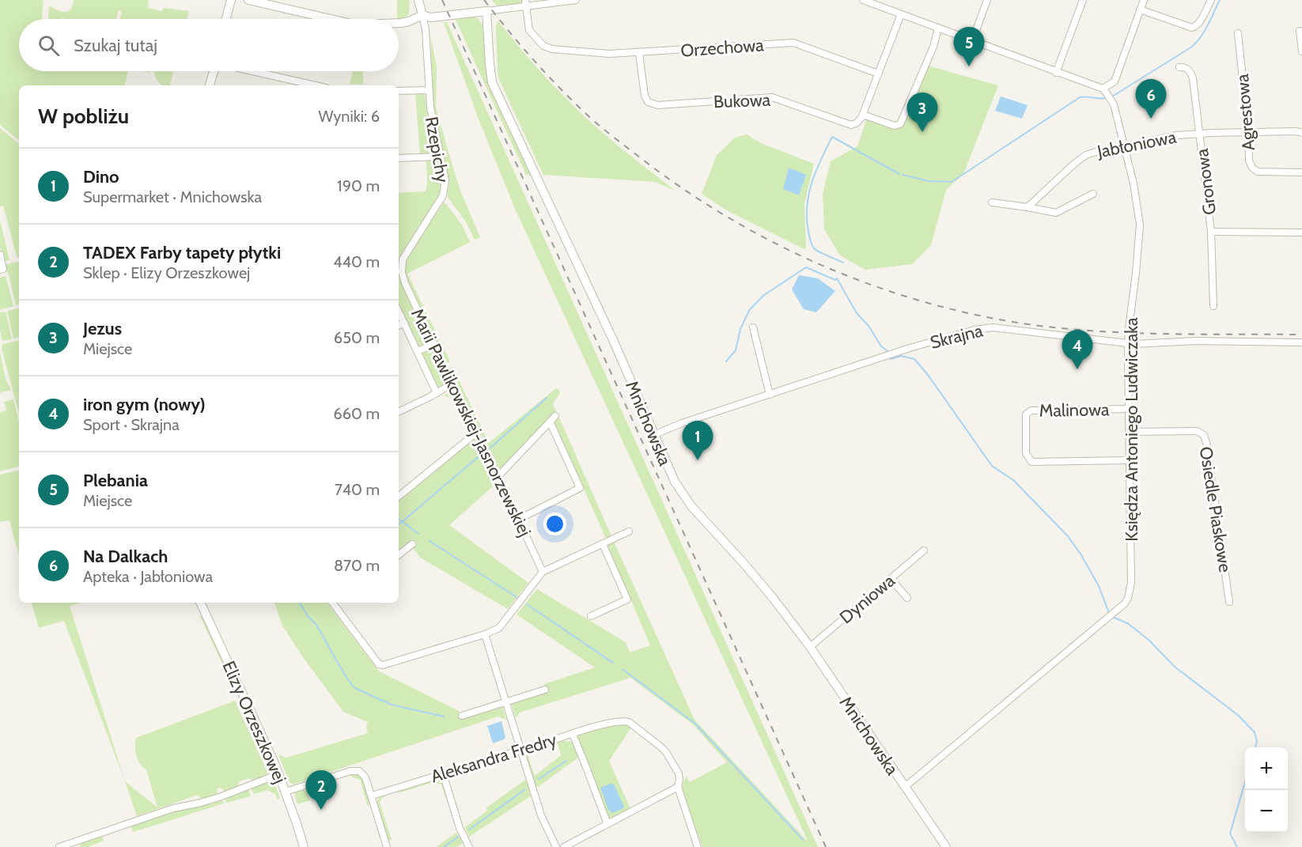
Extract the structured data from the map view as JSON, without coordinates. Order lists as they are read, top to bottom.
{
  "streets": {
    "street": [
      "Orzechowa",
      "Bukowa",
      "Agrestowa",
      "Jabłoniowa",
      "Rzepichy",
      "Gronowa",
      "Skrajna",
      "Malinowa",
      "Marii Pawlikowskiej-Jasnorzewskiej",
      "Mnichowska",
      "Księdza Antoniego Ludwiczaka",
      "Osiedle Piaskowe",
      "Dyniowa",
      "Elizy Orzeszkowej",
      "Aleksandra Fredry"
    ]
  },
  "crossings": [
    ["Orzechowa", "Bukowa"],
    ["Agrestowa", "Jabłoniowa"],
    ["Jabłoniowa", "Gronowa"],
    ["Jabłoniowa", "Księdza Antoniego Ludwiczaka"],
    ["Rzepichy", "Marii Pawlikowskiej-Jasnorzewskiej"],
    ["Skrajna", "Mnichowska"],
    ["Skrajna", "Księdza Antoniego Ludwiczaka"],
    ["Malinowa", "Księdza Antoniego Ludwiczaka"],
    ["Mnichowska", "Księdza Antoniego Ludwiczaka"],
    ["Mnichowska", "Dyniowa"],
    ["Księdza Antoniego Ludwiczaka", "Osiedle Piaskowe"]
  ],
  "page": {
    "search": "Szukaj tutaj",
    "pins": [
      "5",
      "6",
      "3",
      "4",
      "1",
      "2"
    ],
    "heading": ["W pobliżu", "Wyniki: 6"],
    "list": [
      {
        "mark": "1",
        "name": "Dino",
        "note": "Supermarket · Mnichowska",
        "value": "190 m"
      },
      {
        "mark": "2",
        "name": "TADEX Farby tapety płytki",
        "note": "Sklep · Elizy Orzeszkowej",
        "value": "440 m"
      },
      {
        "mark": "3",
        "name": "Jezus",
        "note": "Miejsce",
        "value": "650 m"
      },
      {
        "mark": "4",
        "name": "iron gym (nowy)",
        "note": "Sport · Skrajna",
        "value": "660 m"
      },
      {
        "mark": "5",
        "name": "Plebania",
        "note": "Miejsce",
        "value": "740 m"
      },
      {
        "mark": "6",
        "name": "Na Dalkach",
        "note": "Apteka · Jabłoniowa",
        "value": "870 m"
      }
    ],
    "map_buttons": ["+", "−"]
  }
}
